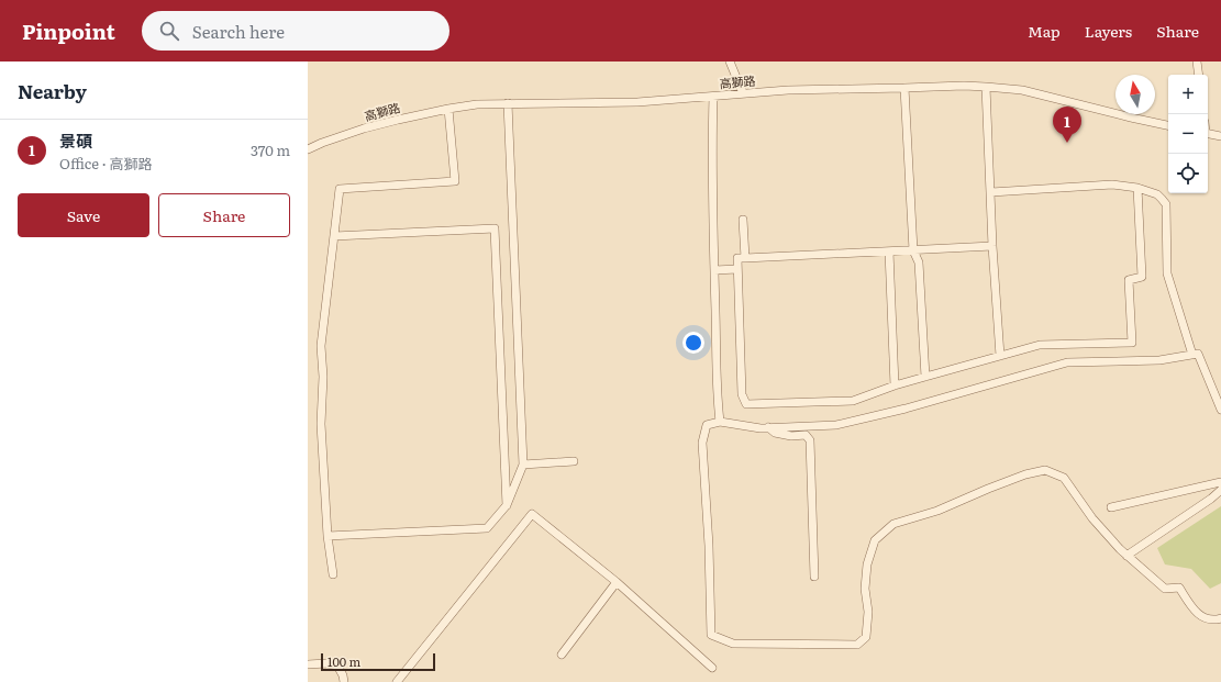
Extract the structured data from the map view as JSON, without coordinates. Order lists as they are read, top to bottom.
{
  "streets": {
    "street": ["高獅路"]
  },
  "scale_bar": "100 m",
  "north": "top",
  "page": {
    "header": "Pinpoint",
    "search": "Search here",
    "nav": ["Map", "Layers", "Share"],
    "heading": "Nearby",
    "map_buttons": ["+", "−"],
    "pins": "1",
    "list": [
      {
        "mark": "1",
        "name": "景碩",
        "note": "Office · 高獅路",
        "value": "370 m"
      }
    ],
    "buttons": ["Save", "Share"],
    "scale": "100 m"
  }
}
